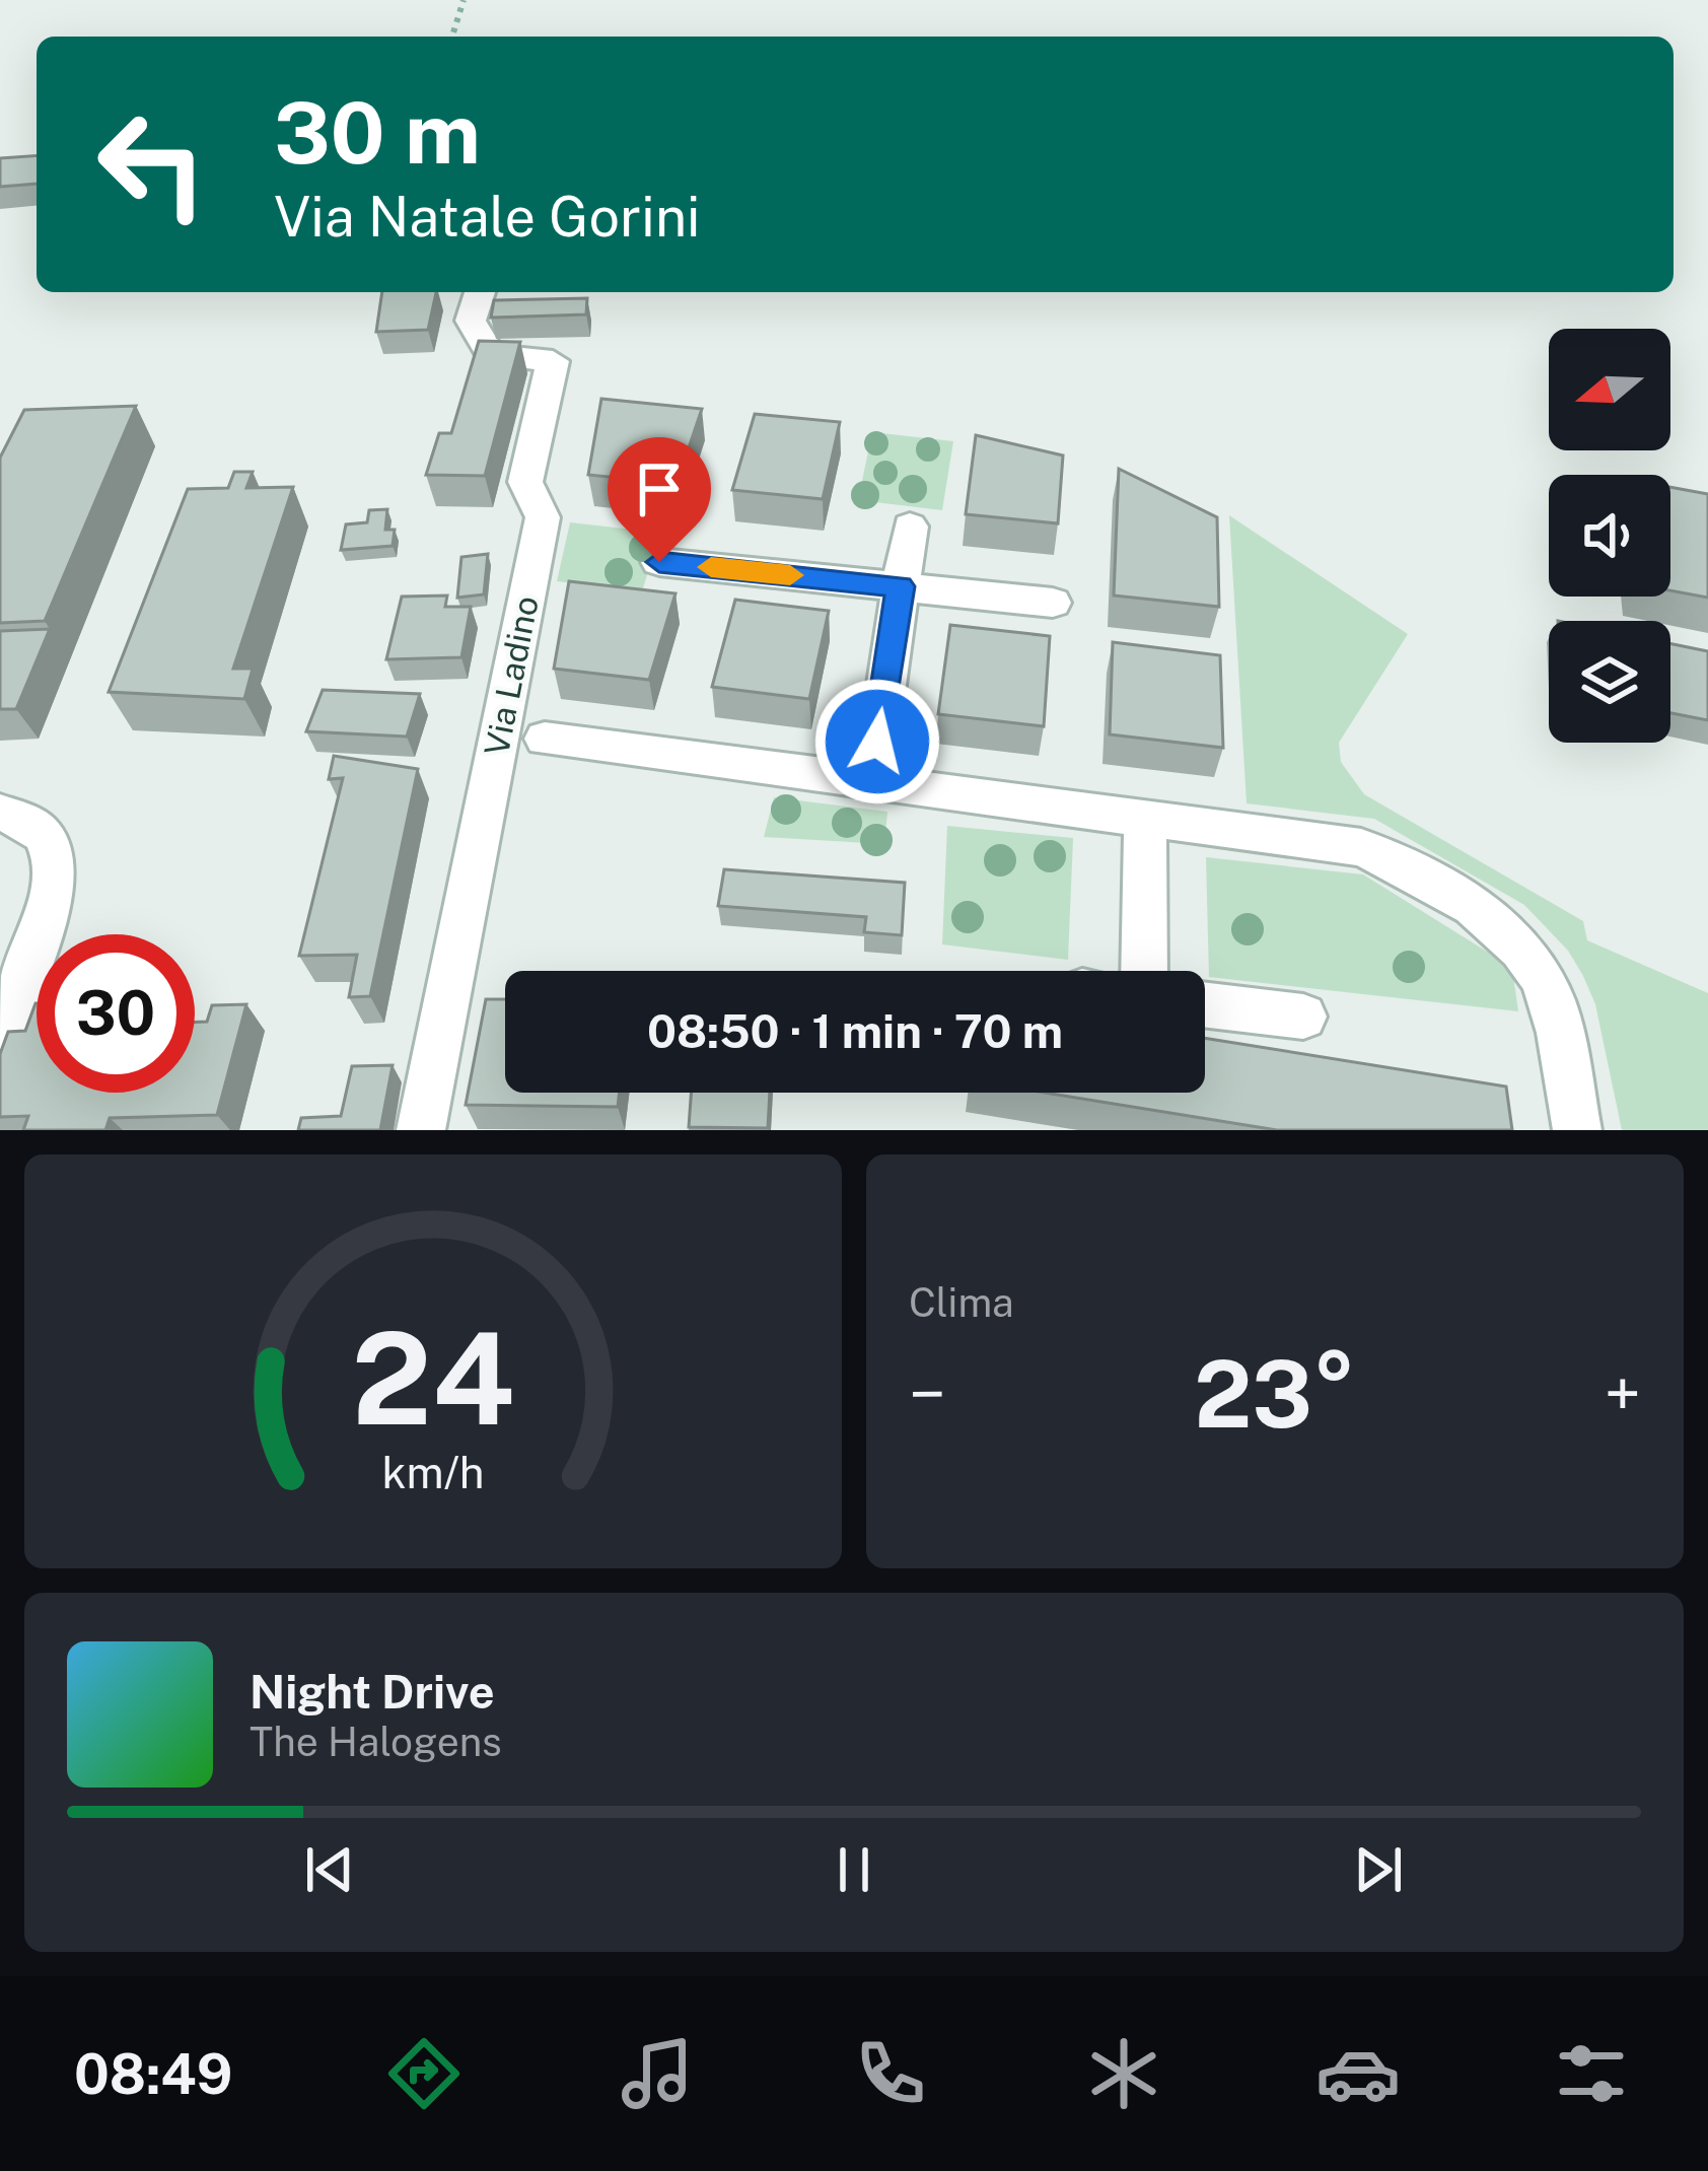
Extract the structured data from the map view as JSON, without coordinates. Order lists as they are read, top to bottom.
{
  "streets": {
    "street": ["Via Ladino"]
  },
  "north": "left",
  "page": {
    "turn": ["30 m", "Via Natale Gorini"],
    "limit": "30",
    "trip": "08:50 · 1 min · 70 m",
    "tile": "Clima",
    "heat": ["−", "23°", "+"],
    "song": ["Night Drive", "The Halogens"],
    "tabs": "08:49",
    "gauge": ["24", "km/h"]
  }
}
